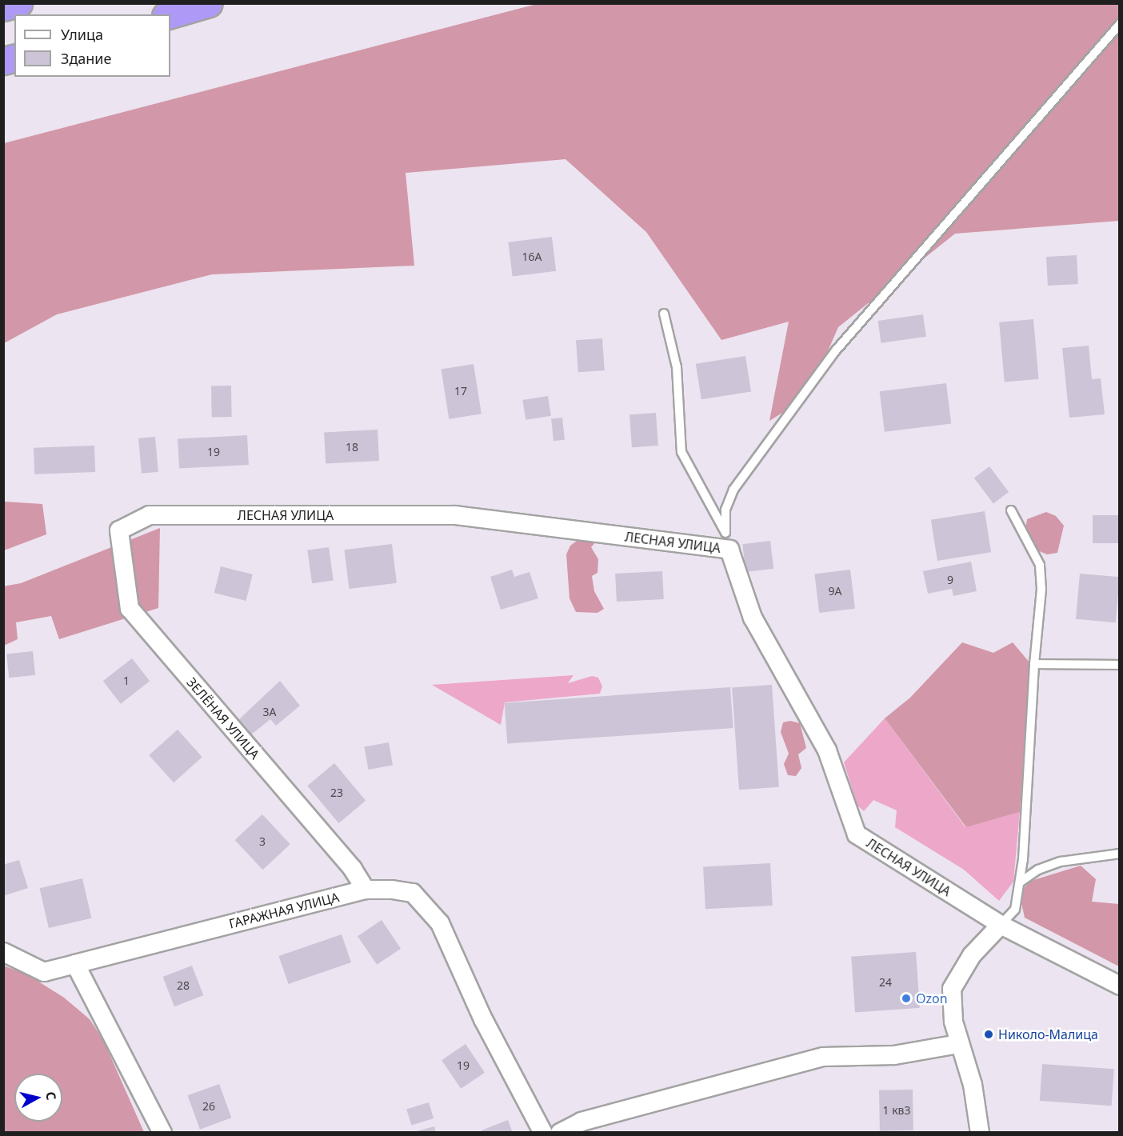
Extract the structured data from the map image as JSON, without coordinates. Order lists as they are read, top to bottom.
{
  "streets": {
    "street": ["ЛЕСНАЯ УЛИЦА", "ЗЕЛЁНАЯ УЛИЦА", "ГАРАЖНАЯ УЛИЦА"]
  },
  "crossings": [
    ["ЛЕСНАЯ УЛИЦА", "ЗЕЛЁНАЯ УЛИЦА"],
    ["ЗЕЛЁНАЯ УЛИЦА", "ГАРАЖНАЯ УЛИЦА"]
  ],
  "places": ["Ozon", "Николо-Малица"],
  "house_numbers": [
    "16А",
    "17",
    "18",
    "19",
    "9",
    "9А",
    "1",
    "3А",
    "23",
    "3",
    "24",
    "28",
    "19",
    "26",
    "1 кв3"
  ],
  "legend": ["Улица", "Здание"],
  "north": "right"
}
